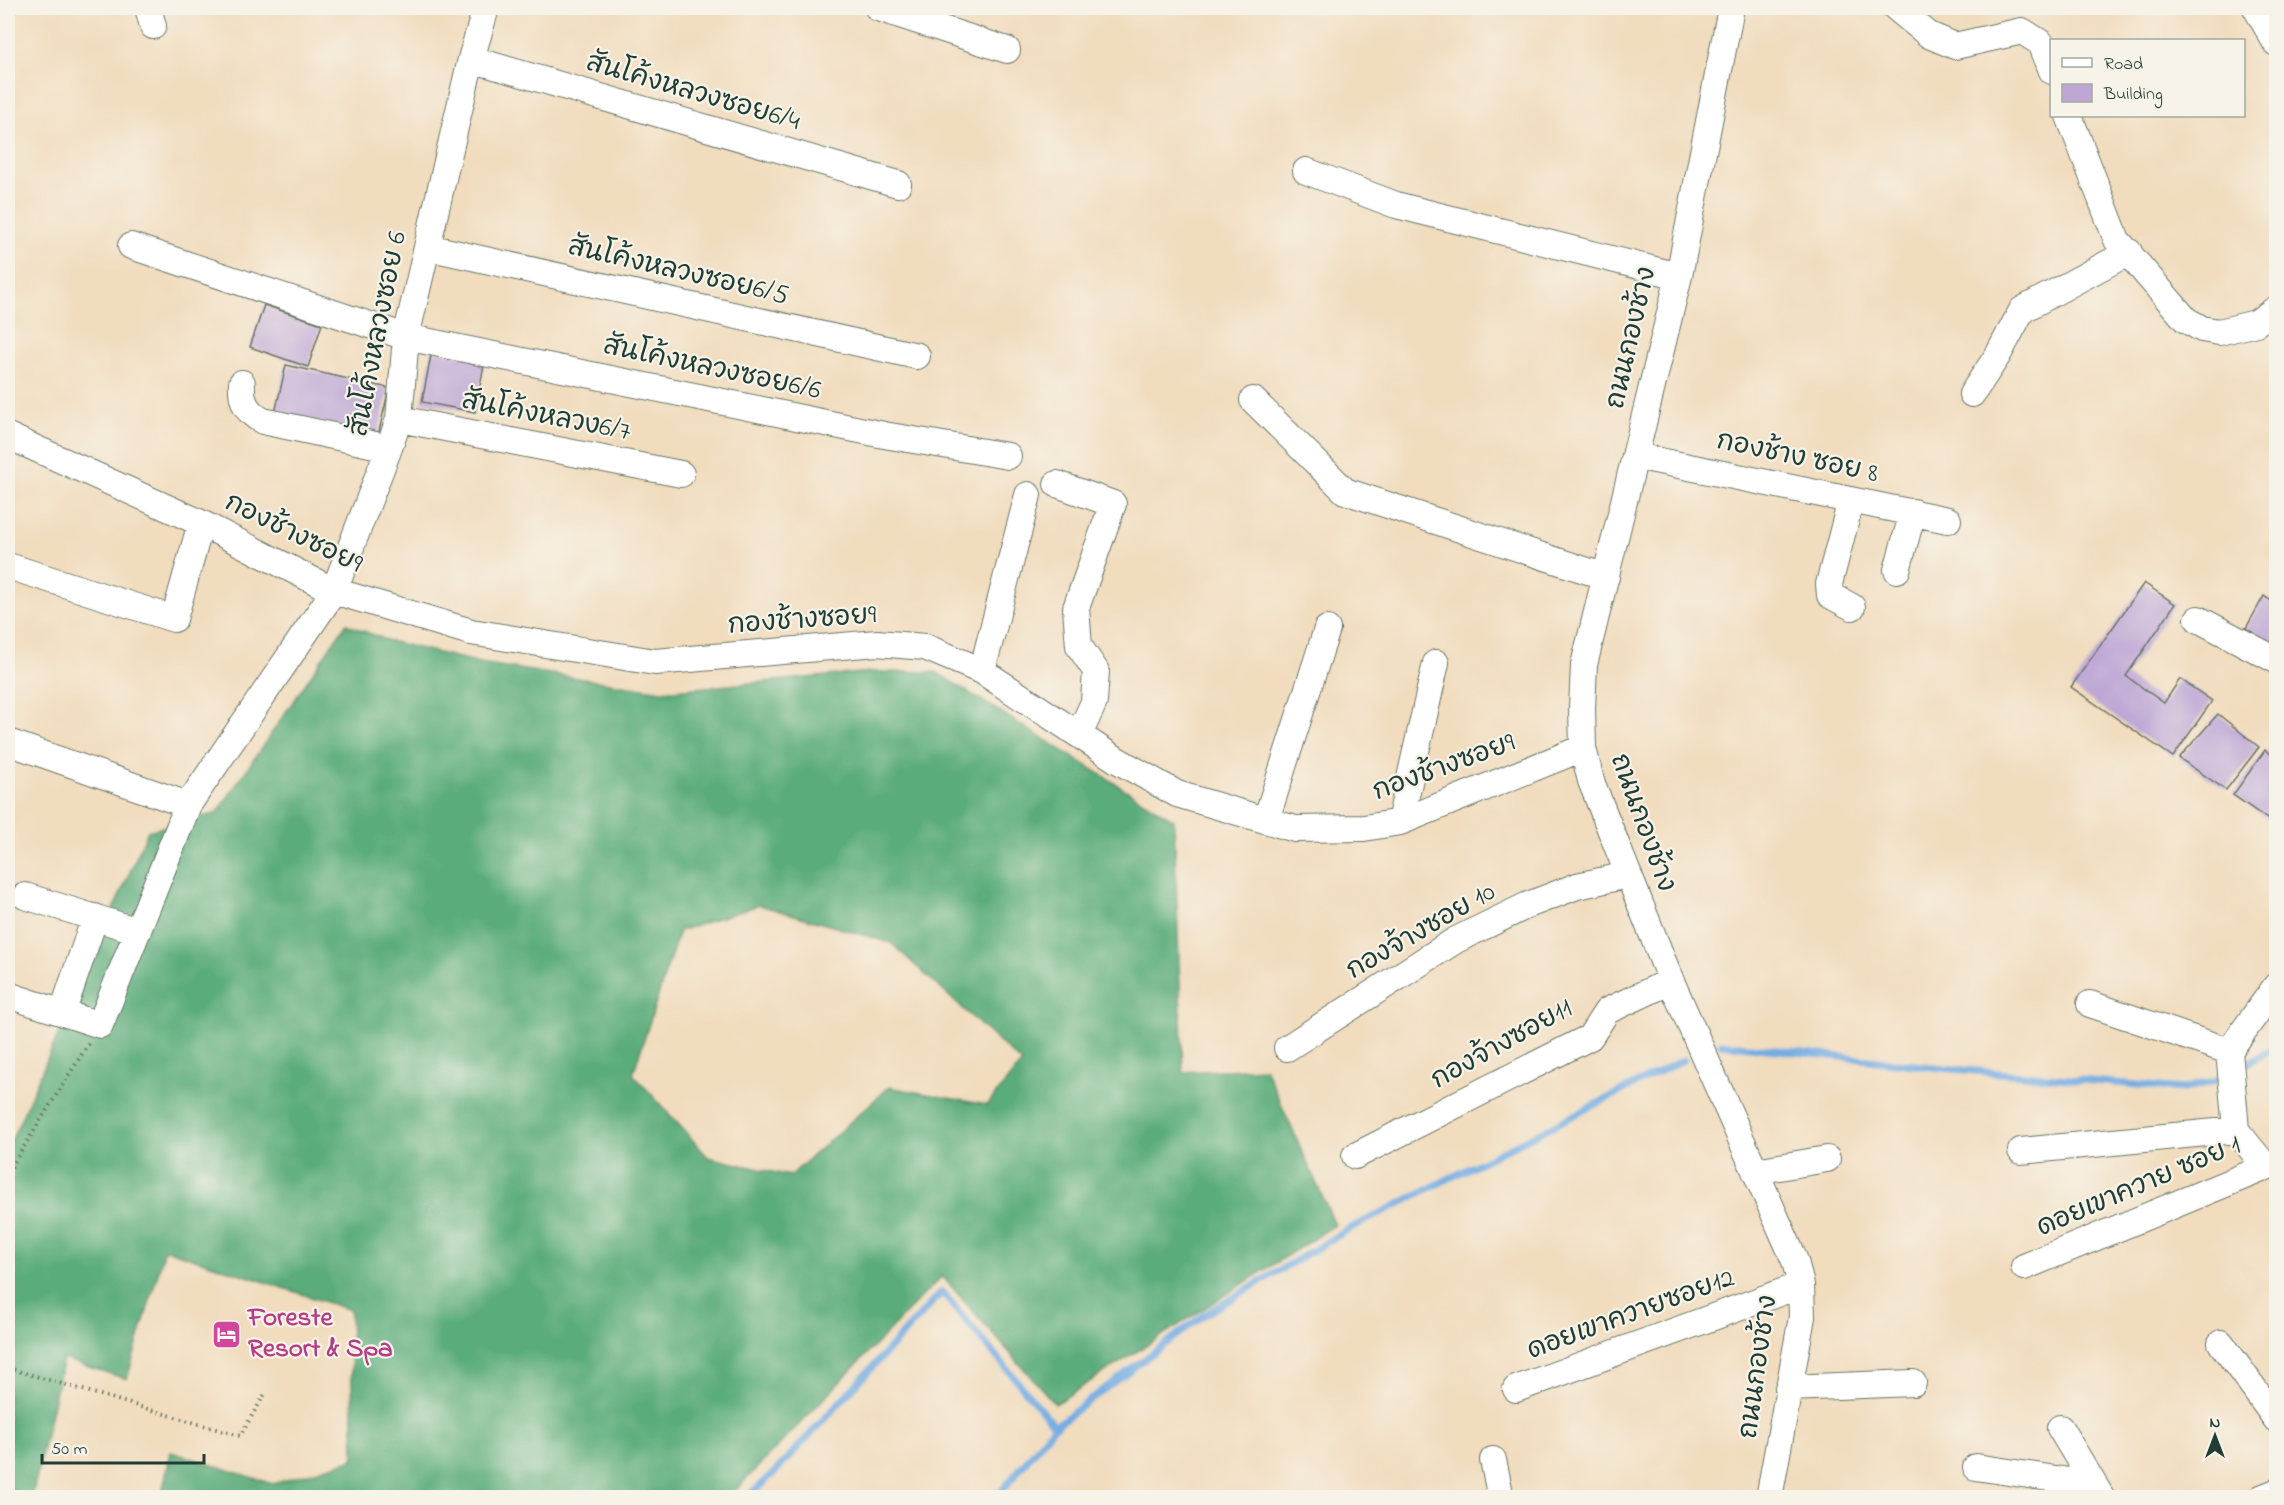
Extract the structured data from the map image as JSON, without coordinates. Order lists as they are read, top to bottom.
{
  "streets": {
    "street": [
      "สันโค้งหลวงซอย6/4",
      "สันโค้งหลวงซอย6/5",
      "สันโค้งหลวงซอย 6",
      "ถนนกองช้าง",
      "สันโค้งหลวงซอย6/6",
      "สันโค้งหลวง6/7",
      "กองช้าง ซอย 8",
      "กองช้างซอย9",
      "กองจ้างซอย 10",
      "กองจ้างซอย11",
      "ดอยเขาควาย ซอย 1",
      "ดอยเขาควายซอย12"
    ]
  },
  "crossings": [
    ["สันโค้งหลวงซอย6/4", "สันโค้งหลวงซอย 6"],
    ["สันโค้งหลวงซอย6/5", "สันโค้งหลวงซอย 6"],
    ["สันโค้งหลวงซอย 6", "สันโค้งหลวงซอย6/6"],
    ["สันโค้งหลวงซอย 6", "สันโค้งหลวง6/7"],
    ["สันโค้งหลวงซอย 6", "กองช้างซอย9"],
    ["ถนนกองช้าง", "กองช้าง ซอย 8"],
    ["ถนนกองช้าง", "กองช้างซอย9"],
    ["ถนนกองช้าง", "กองจ้างซอย 10"],
    ["ถนนกองช้าง", "กองจ้างซอย11"],
    ["ถนนกองช้าง", "ดอยเขาควายซอย12"]
  ],
  "places": {
    "hotel": ["Foreste Resort & Spa"]
  },
  "legend": ["Road", "Building"],
  "scale_bar": "50 m",
  "north": "top"
}
